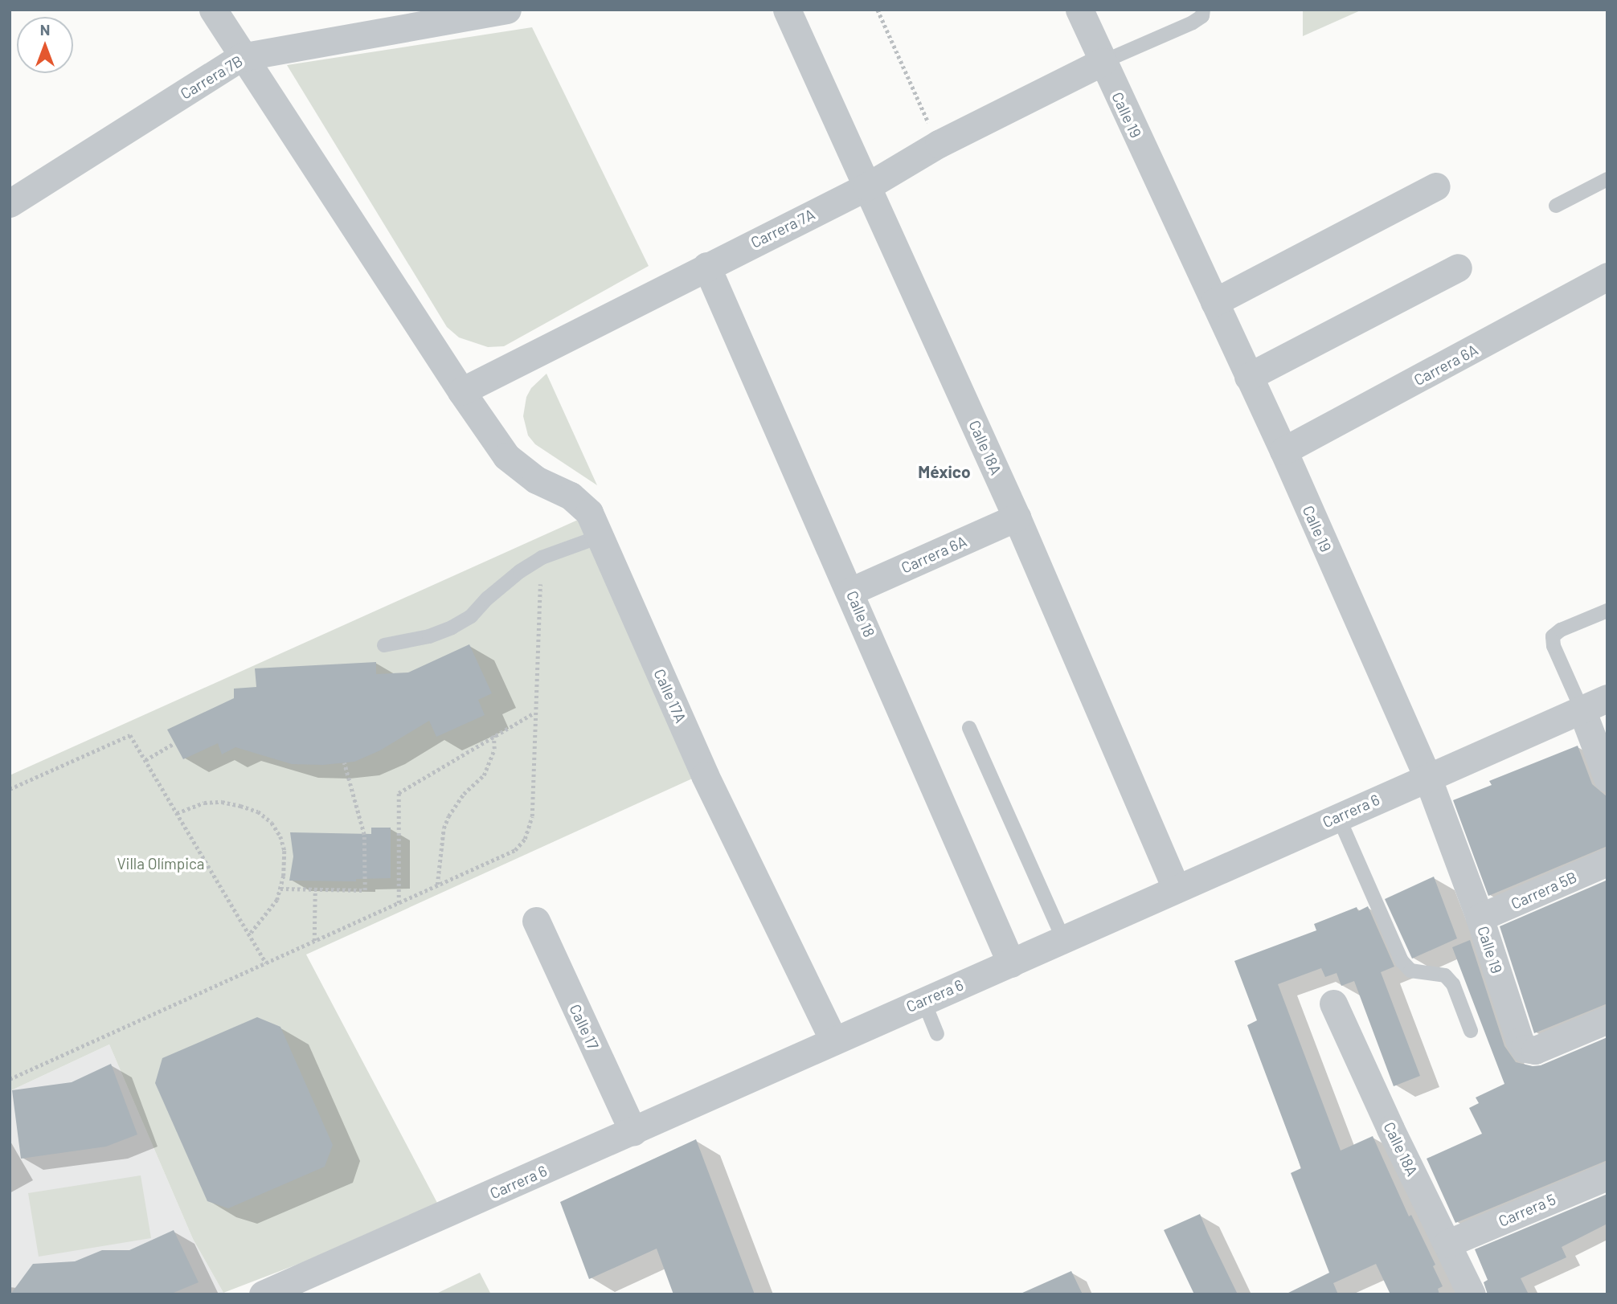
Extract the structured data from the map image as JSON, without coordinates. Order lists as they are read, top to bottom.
{
  "streets": {
    "street": [
      "Carrera 7B",
      "Calle 19",
      "Carrera 7A",
      "Carrera 6A",
      "Calle 18A",
      "Calle 18",
      "Calle 17A",
      "Carrera 6",
      "Carrera 5B",
      "Calle 17",
      "Carrera 5"
    ]
  },
  "crossings": [
    ["Carrera 7B", "Calle 17A"],
    ["Calle 19", "Carrera 7A"],
    ["Calle 19", "Carrera 6A"],
    ["Calle 19", "Carrera 6"],
    ["Calle 19", "Carrera 5B"],
    ["Carrera 7A", "Calle 18A"],
    ["Carrera 7A", "Calle 18"],
    ["Carrera 7A", "Calle 17A"],
    ["Carrera 6A", "Calle 18A"],
    ["Carrera 6A", "Calle 18"],
    ["Calle 18A", "Carrera 6"],
    ["Calle 18A", "Carrera 5"],
    ["Calle 18", "Carrera 6"],
    ["Calle 17A", "Carrera 6"],
    ["Carrera 6", "Calle 17"]
  ],
  "districts": ["México"],
  "parks": ["Villa Olímpica"],
  "north": "top"
}
